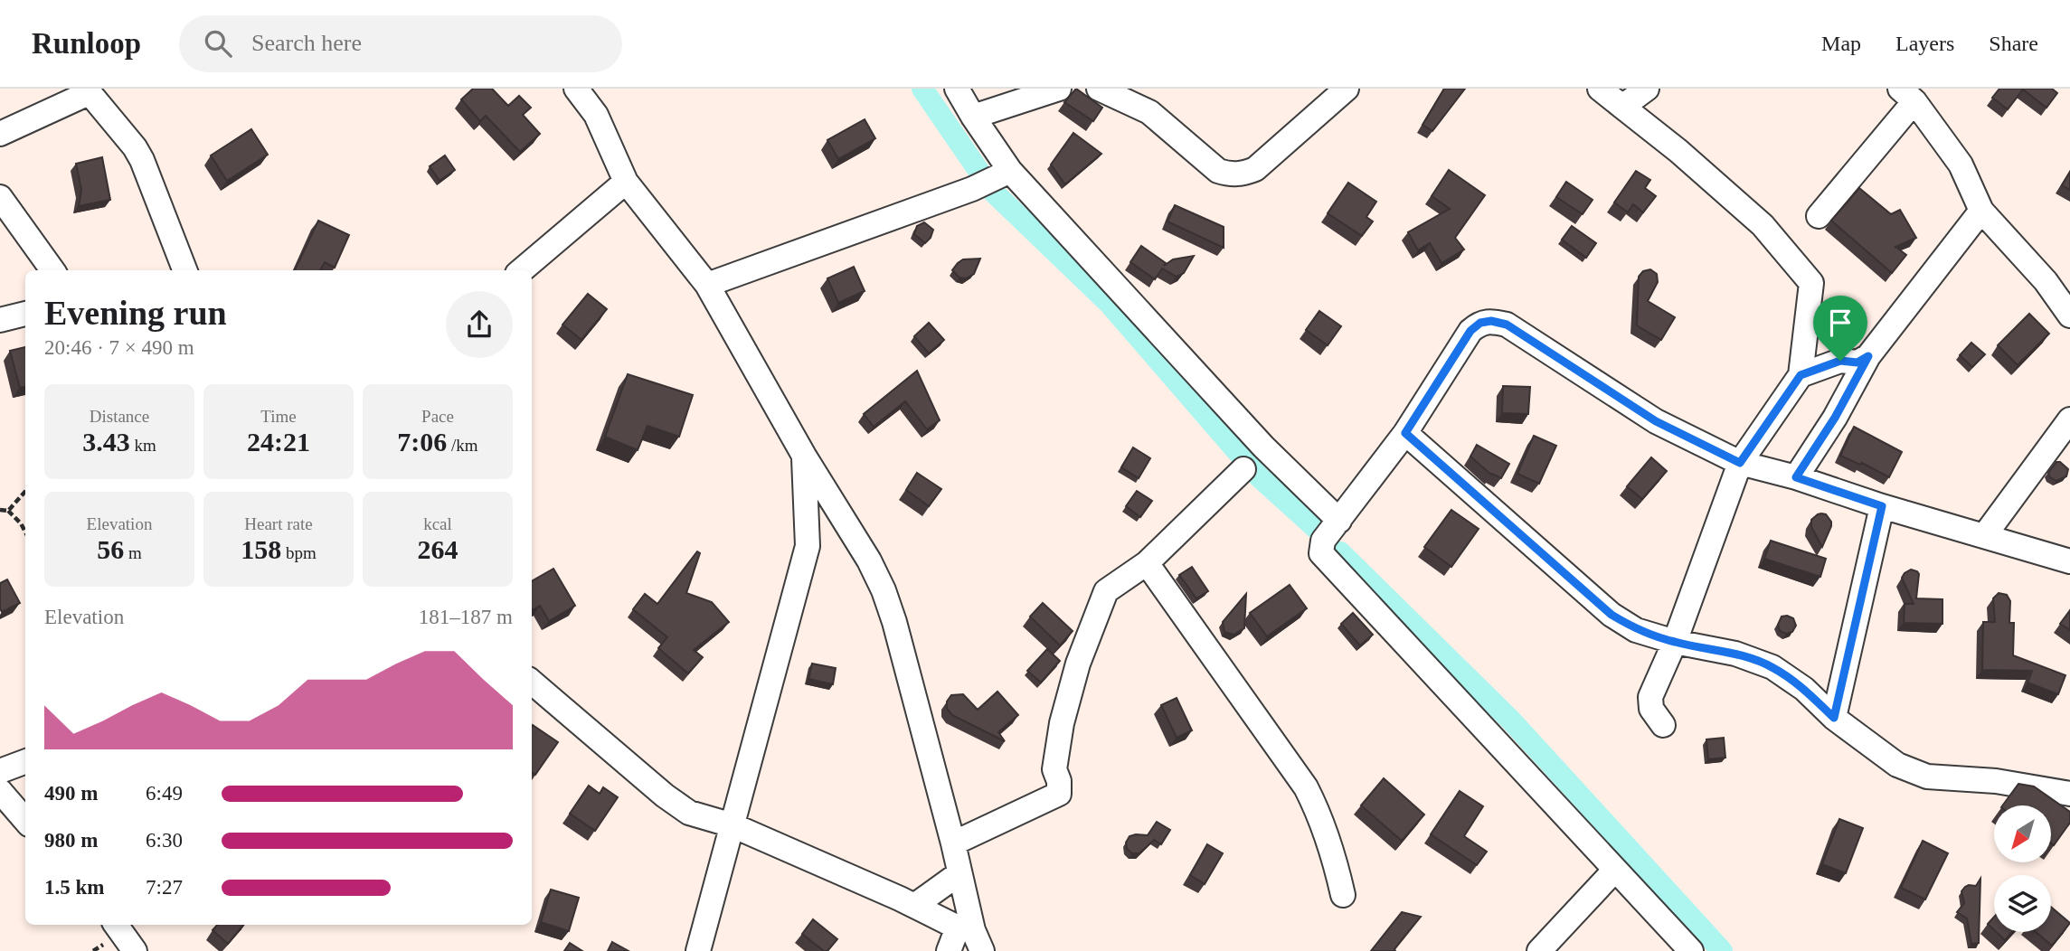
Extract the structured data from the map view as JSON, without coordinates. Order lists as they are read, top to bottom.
{
  "north": "bottom left",
  "page": {
    "header": "Runloop",
    "search": "Search here",
    "nav": ["Map", "Layers", "Share"],
    "heading": ["Evening run", "20:46 · 7 × 490 m"],
    "stats": [
      ["Distance", "3.43 km"],
      ["Time", "24:21"],
      ["Pace", "7:06 /km"],
      ["Elevation", "56 m"],
      ["Heart rate", "158 bpm"],
      ["kcal", "264"]
    ],
    "chart": ["Elevation", "181–187 m"],
    "list": [
      {
        "name": "490 m",
        "note": "6:49"
      },
      {
        "name": "980 m",
        "note": "6:30"
      },
      {
        "name": "1.5 km",
        "note": "7:27"
      }
    ]
  }
}
